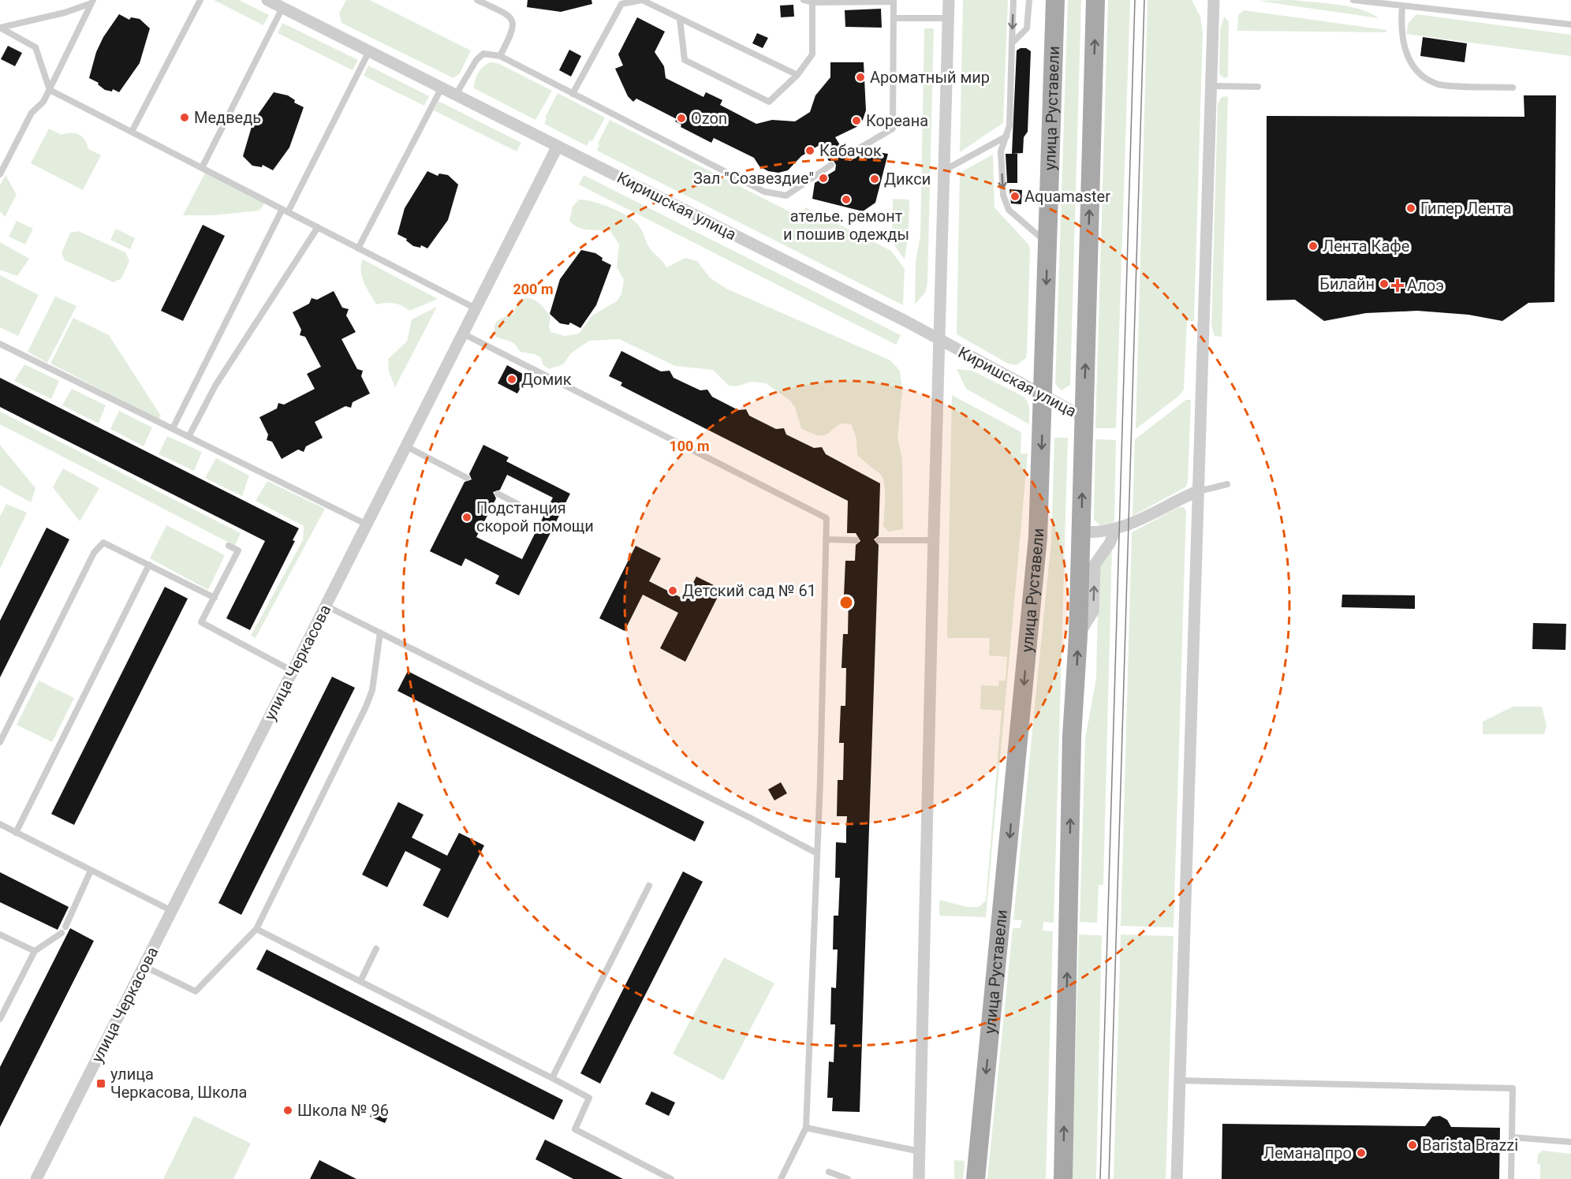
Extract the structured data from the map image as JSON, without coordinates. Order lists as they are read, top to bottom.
{
  "streets": {
    "main road": ["улица Руставели"],
    "street": ["Киришская улица", "улица Черкасова"]
  },
  "crossings": [
    ["улица Руставели", "Киришская улица"],
    ["Киришская улица", "улица Черкасова"]
  ],
  "places": {
    "other": [
      "Ароматный мир",
      "Медведь",
      "Ozon",
      "Кореана",
      "Кабачок",
      "Зал \"Созвездие\"",
      "Дикси",
      "Aquamaster",
      "ателье. ремонт и пошив одежды",
      "Гипер Лента",
      "Лента Кафе",
      "Билайн",
      "Домик",
      "Подстанция скорой помощи",
      "Детский сад № 61",
      "Школа № 96",
      "Barista Brazzi",
      "Лемана про"
    ],
    "health": ["Алоэ"],
    "transit": ["улица Черкасова, Школа"]
  },
  "rings": ["200 m", "100 m"]
}
